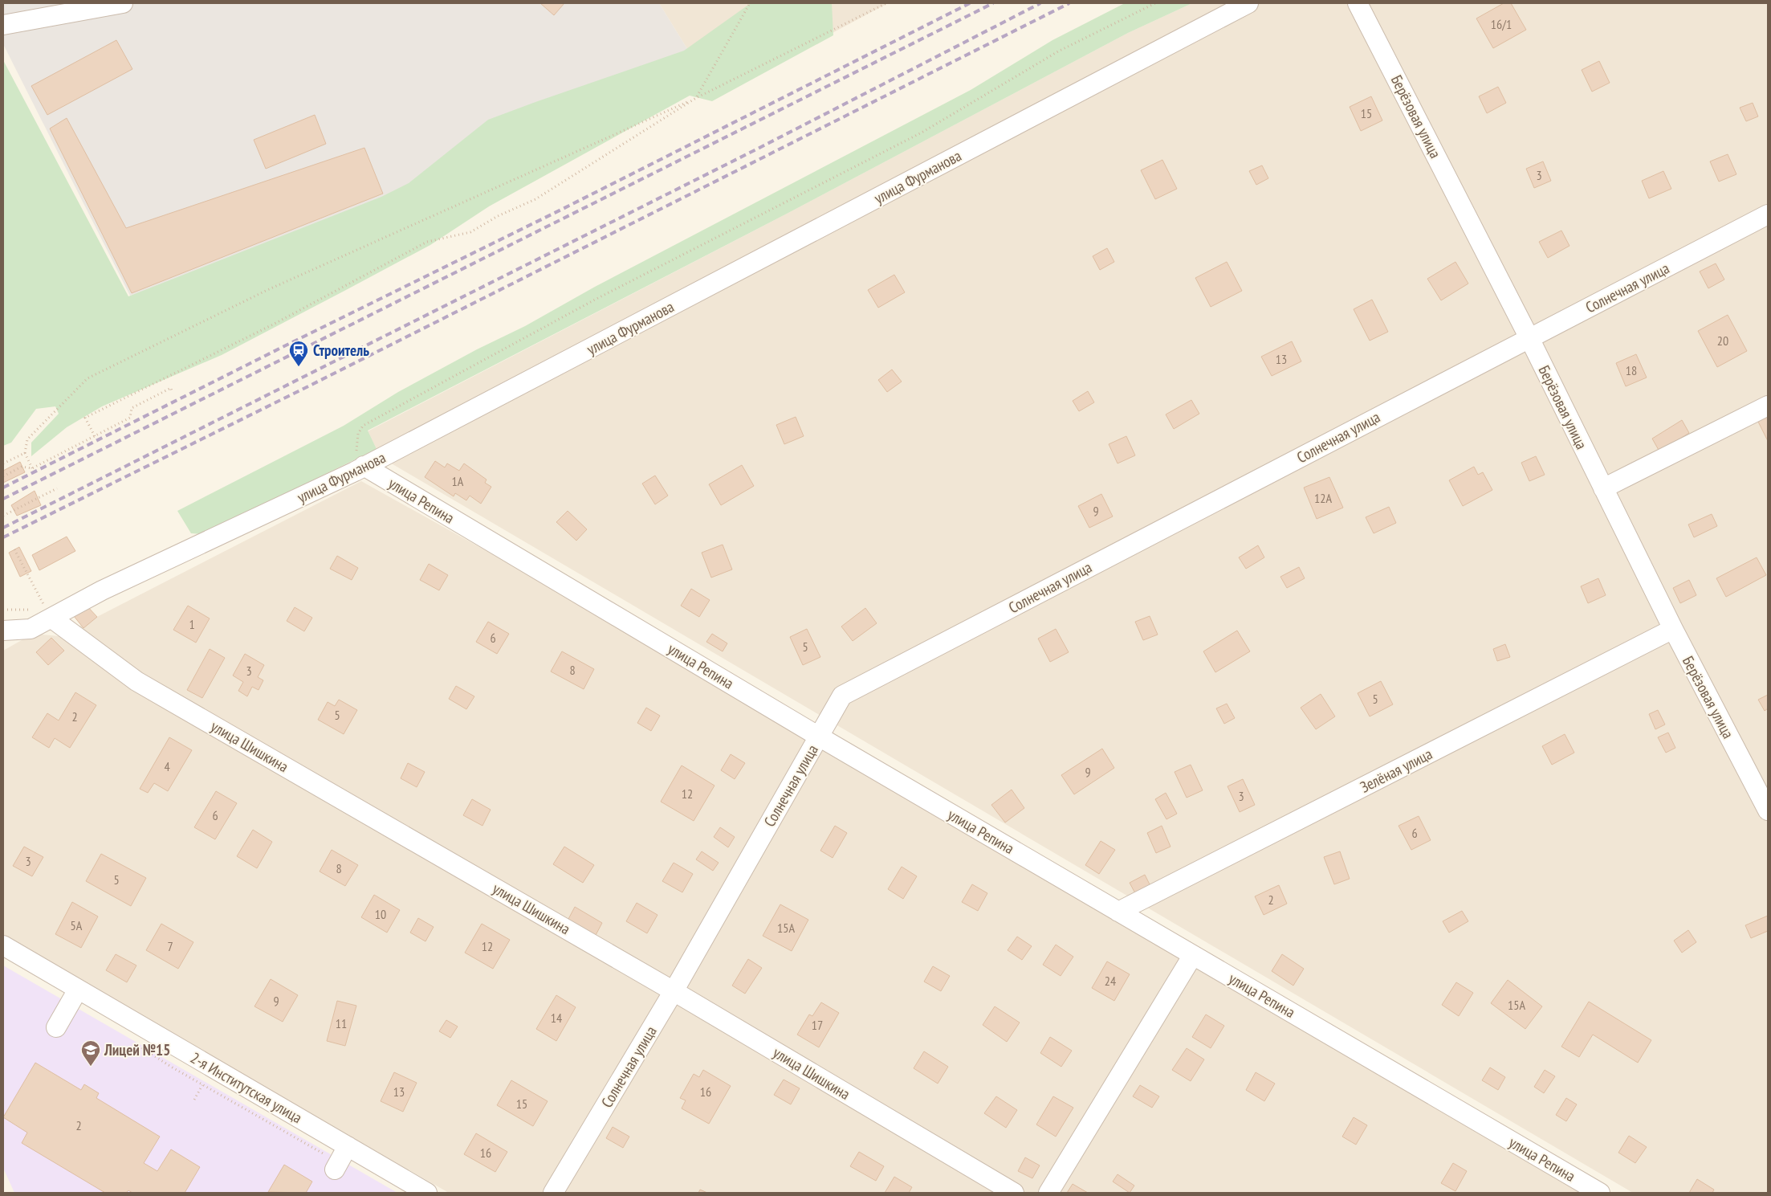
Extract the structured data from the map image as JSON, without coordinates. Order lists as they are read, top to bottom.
{
  "streets": {
    "street": [
      "Берёзовая улица",
      "улица Фурманова",
      "Солнечная улица",
      "улица Репина",
      "улица Шишкина",
      "Зелёная улица",
      "2-я Институтская улица"
    ]
  },
  "crossings": [
    ["Берёзовая улица", "Солнечная улица"],
    ["Берёзовая улица", "Зелёная улица"],
    ["улица Фурманова", "улица Репина"],
    ["улица Фурманова", "улица Шишкина"],
    ["Солнечная улица", "улица Репина"],
    ["Солнечная улица", "улица Шишкина"],
    ["улица Репина", "Зелёная улица"]
  ],
  "places": {
    "station": ["Строитель"],
    "school or university": ["Лицей №15"]
  },
  "house_numbers": [
    "16/1",
    "15",
    "3",
    "20",
    "13",
    "18",
    "1А",
    "12А",
    "9",
    "1",
    "6",
    "5",
    "8",
    "3",
    "5",
    "5",
    "2",
    "4",
    "9",
    "12",
    "3",
    "6",
    "6",
    "3",
    "8",
    "5",
    "2",
    "10",
    "5А",
    "15А",
    "7",
    "12",
    "24",
    "9",
    "15А",
    "14",
    "11",
    "17",
    "13",
    "16",
    "15",
    "2",
    "16"
  ]
}
